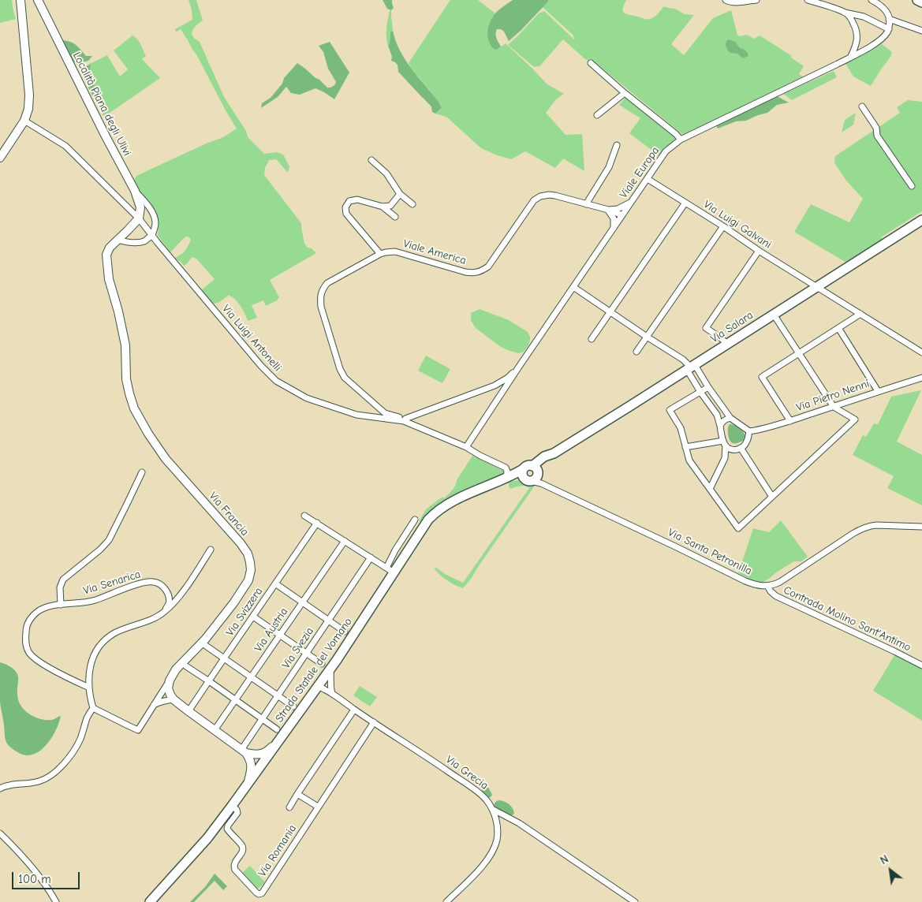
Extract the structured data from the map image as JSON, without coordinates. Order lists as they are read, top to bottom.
{
  "streets": {
    "main road": [
      "Località Piana degli Ulivi",
      "Via Salara",
      "Via Francia",
      "Strada Statale del Vomano"
    ],
    "street": [
      "Viale Europa",
      "Via Luigi Galvani",
      "Viale America",
      "Via Luigi Antonelli",
      "Via Pietro Nenni",
      "Via Santa Petronilla",
      "Via Senarica",
      "Via Svizzera",
      "Contrada Molino Sant'Antimo",
      "Via Austria",
      "Via Svezia",
      "Via Grecia",
      "Via Romania"
    ]
  },
  "crossings": [
    ["Località Piana degli Ulivi", "Via Luigi Antonelli"],
    ["Viale Europa", "Via Luigi Galvani"],
    ["Viale Europa", "Viale America"],
    ["Viale Europa", "Via Luigi Antonelli"],
    ["Via Luigi Galvani", "Via Salara"],
    ["Viale America", "Via Luigi Antonelli"],
    ["Via Salara", "Via Santa Petronilla"],
    ["Via Salara", "Strada Statale del Vomano"],
    ["Via Luigi Antonelli", "Strada Statale del Vomano"],
    ["Via Santa Petronilla", "Contrada Molino Sant'Antimo"],
    ["Via Santa Petronilla", "Strada Statale del Vomano"],
    ["Strada Statale del Vomano", "Via Grecia"],
    ["Strada Statale del Vomano", "Via Romania"],
    ["Via Grecia", "Via Romania"]
  ],
  "scale_bar": "100 m",
  "north": "top left"
}
